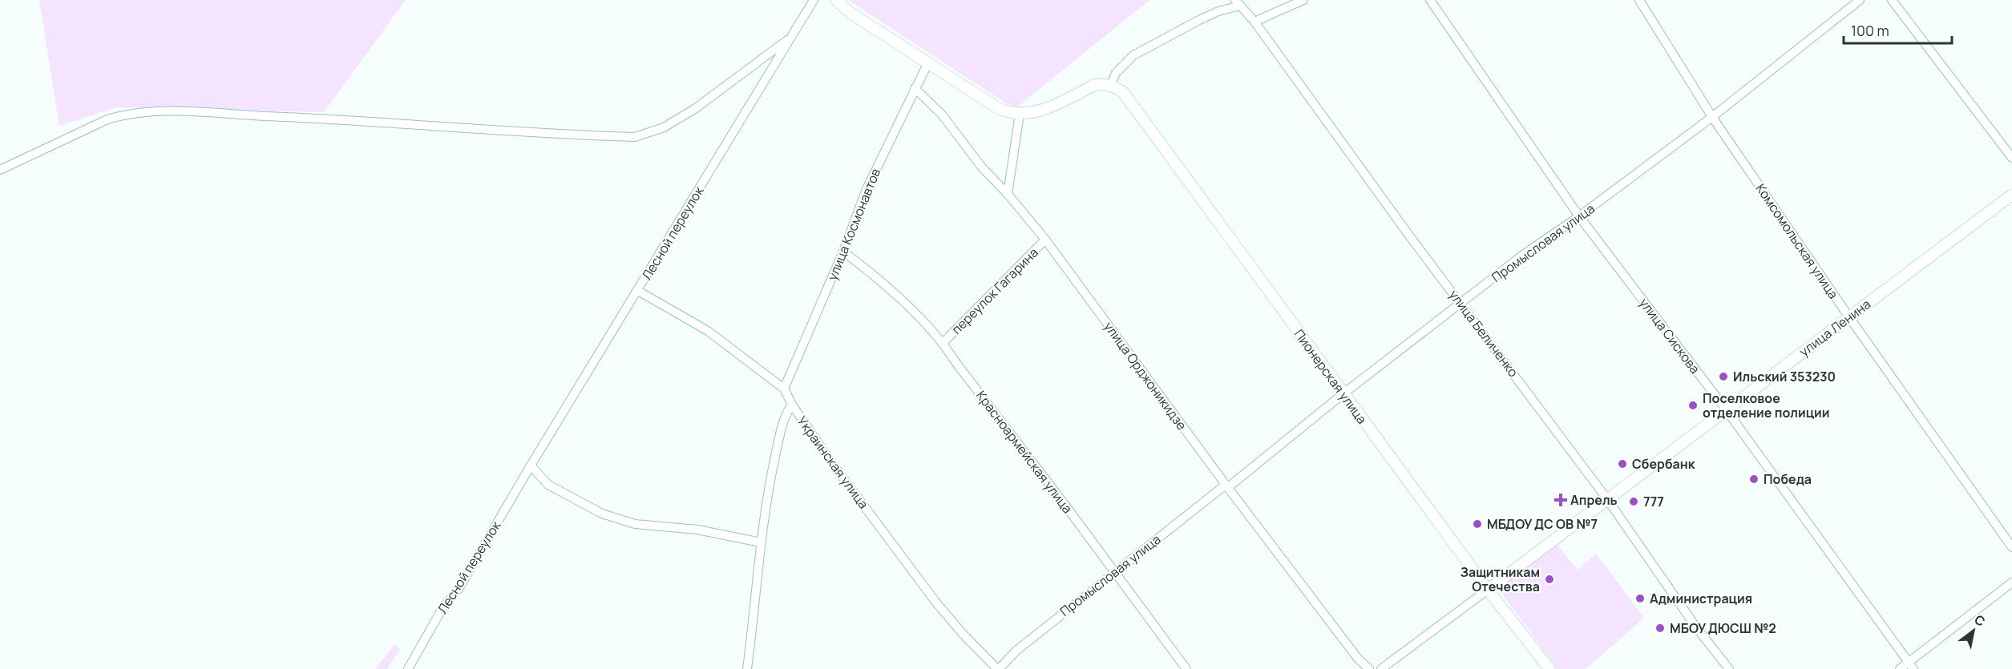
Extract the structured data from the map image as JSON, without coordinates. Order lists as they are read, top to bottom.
{
  "streets": {
    "street": [
      "улица Космонавтов",
      "Лесной переулок",
      "Комсомольская улица",
      "Промысловая улица",
      "переулок Гагарина",
      "улица Ленина",
      "улица Беличенко",
      "улица Сискова",
      "улица Орджоникидзе",
      "Пионерская улица",
      "Красноармейская улица",
      "Украинская улица"
    ]
  },
  "crossings": [
    ["улица Космонавтов", "улица Орджоникидзе"],
    ["улица Космонавтов", "Красноармейская улица"],
    ["улица Космонавтов", "Украинская улица"],
    ["Лесной переулок", "Украинская улица"],
    ["Комсомольская улица", "Промысловая улица"],
    ["Комсомольская улица", "улица Ленина"],
    ["Промысловая улица", "улица Беличенко"],
    ["Промысловая улица", "улица Сискова"],
    ["Промысловая улица", "улица Орджоникидзе"],
    ["Промысловая улица", "Пионерская улица"],
    ["Промысловая улица", "Красноармейская улица"],
    ["Промысловая улица", "Украинская улица"],
    ["переулок Гагарина", "улица Орджоникидзе"],
    ["переулок Гагарина", "Красноармейская улица"],
    ["улица Ленина", "улица Беличенко"],
    ["улица Ленина", "улица Сискова"],
    ["улица Ленина", "Пионерская улица"]
  ],
  "places": {
    "other": [
      "Ильский 353230",
      "Поселковое отделение полиции",
      "Сбербанк",
      "Победа",
      "777",
      "МБДОУ ДС ОВ №7",
      "Защитникам Отечества",
      "Администрация",
      "МБОУ ДЮСШ №2"
    ],
    "health": ["Апрель"]
  },
  "scale_bar": "100 m",
  "north": "top right"
}
